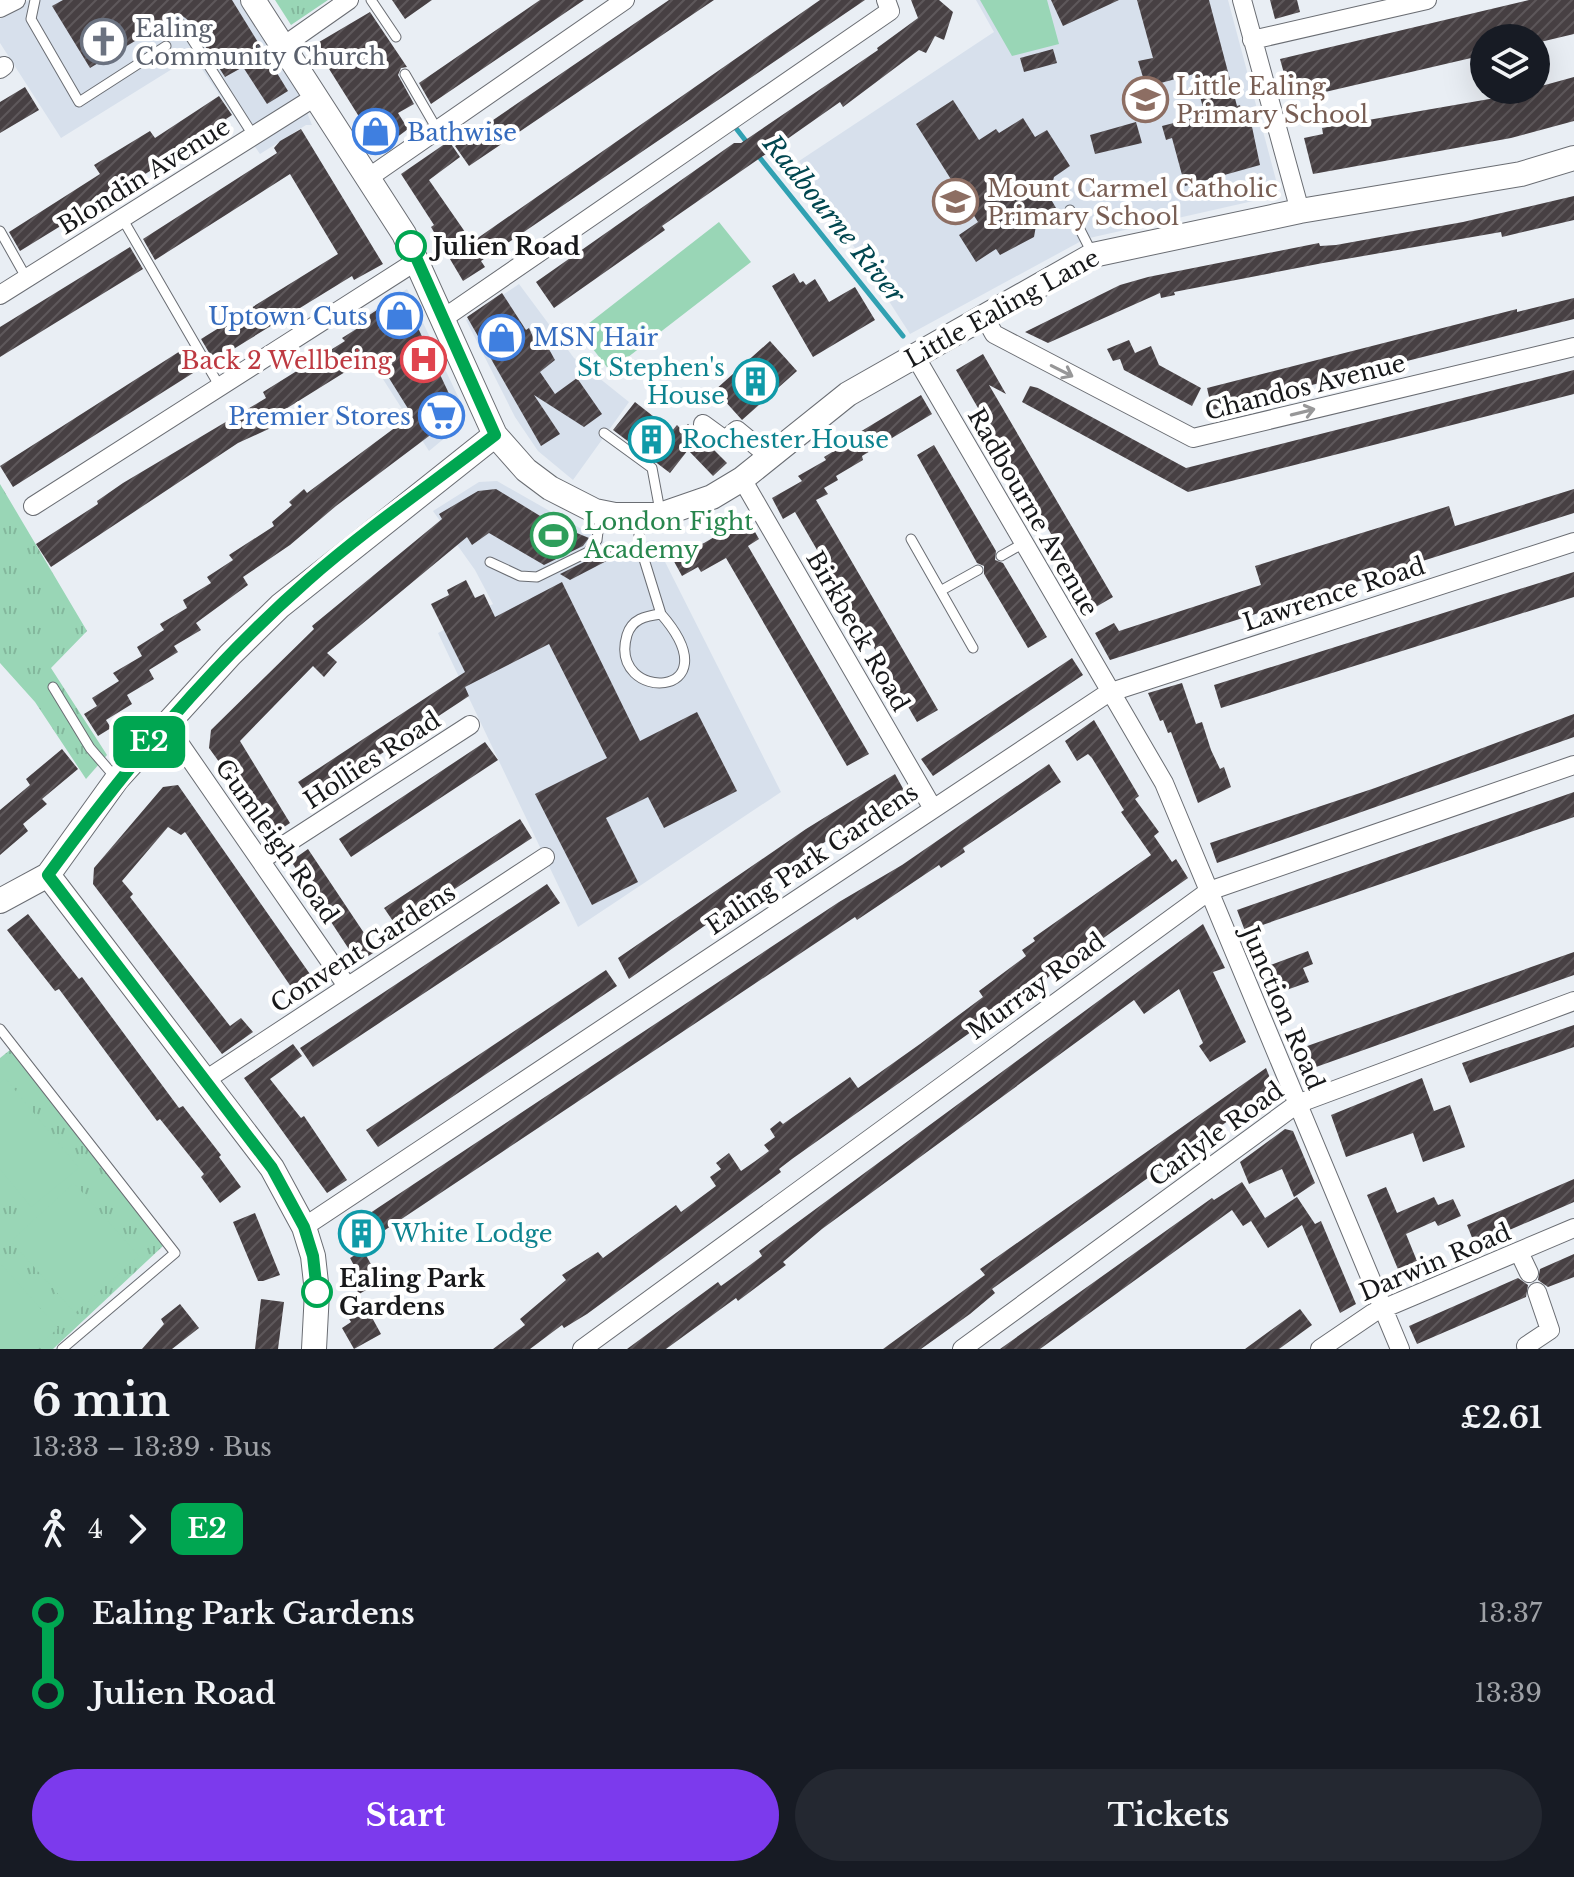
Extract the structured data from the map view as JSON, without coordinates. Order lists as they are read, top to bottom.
{
  "streets": {
    "main road": ["Little Ealing Lane"],
    "street": [
      "Blondin Avenue",
      "Chandos Avenue",
      "Radbourne Avenue",
      "Lawrence Road",
      "Birkbeck Road",
      "Hollies Road",
      "Gumleigh Road",
      "Ealing Park Gardens",
      "Convent Gardens",
      "Murray Road",
      "Junction Road",
      "Carlyle Road",
      "Darwin Road"
    ]
  },
  "crossings": [
    ["Blondin Avenue", "Little Ealing Lane"],
    ["Little Ealing Lane", "Chandos Avenue"],
    ["Little Ealing Lane", "Radbourne Avenue"],
    ["Little Ealing Lane", "Birkbeck Road"],
    ["Radbourne Avenue", "Lawrence Road"],
    ["Radbourne Avenue", "Ealing Park Gardens"],
    ["Radbourne Avenue", "Junction Road"],
    ["Lawrence Road", "Ealing Park Gardens"],
    ["Lawrence Road", "Junction Road"],
    ["Birkbeck Road", "Ealing Park Gardens"],
    ["Hollies Road", "Gumleigh Road"],
    ["Gumleigh Road", "Convent Gardens"],
    ["Ealing Park Gardens", "Junction Road"],
    ["Murray Road", "Junction Road"],
    ["Junction Road", "Carlyle Road"],
    ["Junction Road", "Darwin Road"]
  ],
  "one_way": ["Chandos Avenue"],
  "water": ["Radbourne River"],
  "places": {
    "church": ["Ealing Community Church"],
    "school or university": ["Little Ealing Primary School", "Mount Carmel Catholic Primary School"],
    "shop": ["Bathwise", "Uptown Cuts", "MSN Hair"],
    "other": ["Julien Road", "Ealing Park Gardens"],
    "hospital": ["Back 2 Wellbeing"],
    "building": ["St Stephen's House", "Rochester House", "White Lodge"],
    "supermarket": ["Premier Stores"],
    "sports": ["London Fight Academy"]
  },
  "lines": ["bus line E2"],
  "page": {
    "on_map": "E2",
    "heading": ["6 min", "13:33 – 13:39 · Bus", "£2.61"],
    "legs": ["4", "E2"],
    "list": [
      {
        "name": "Ealing Park Gardens",
        "value": "13:37"
      },
      {
        "name": "Julien Road",
        "value": "13:39"
      }
    ],
    "buttons": ["Start", "Tickets"]
  }
}
